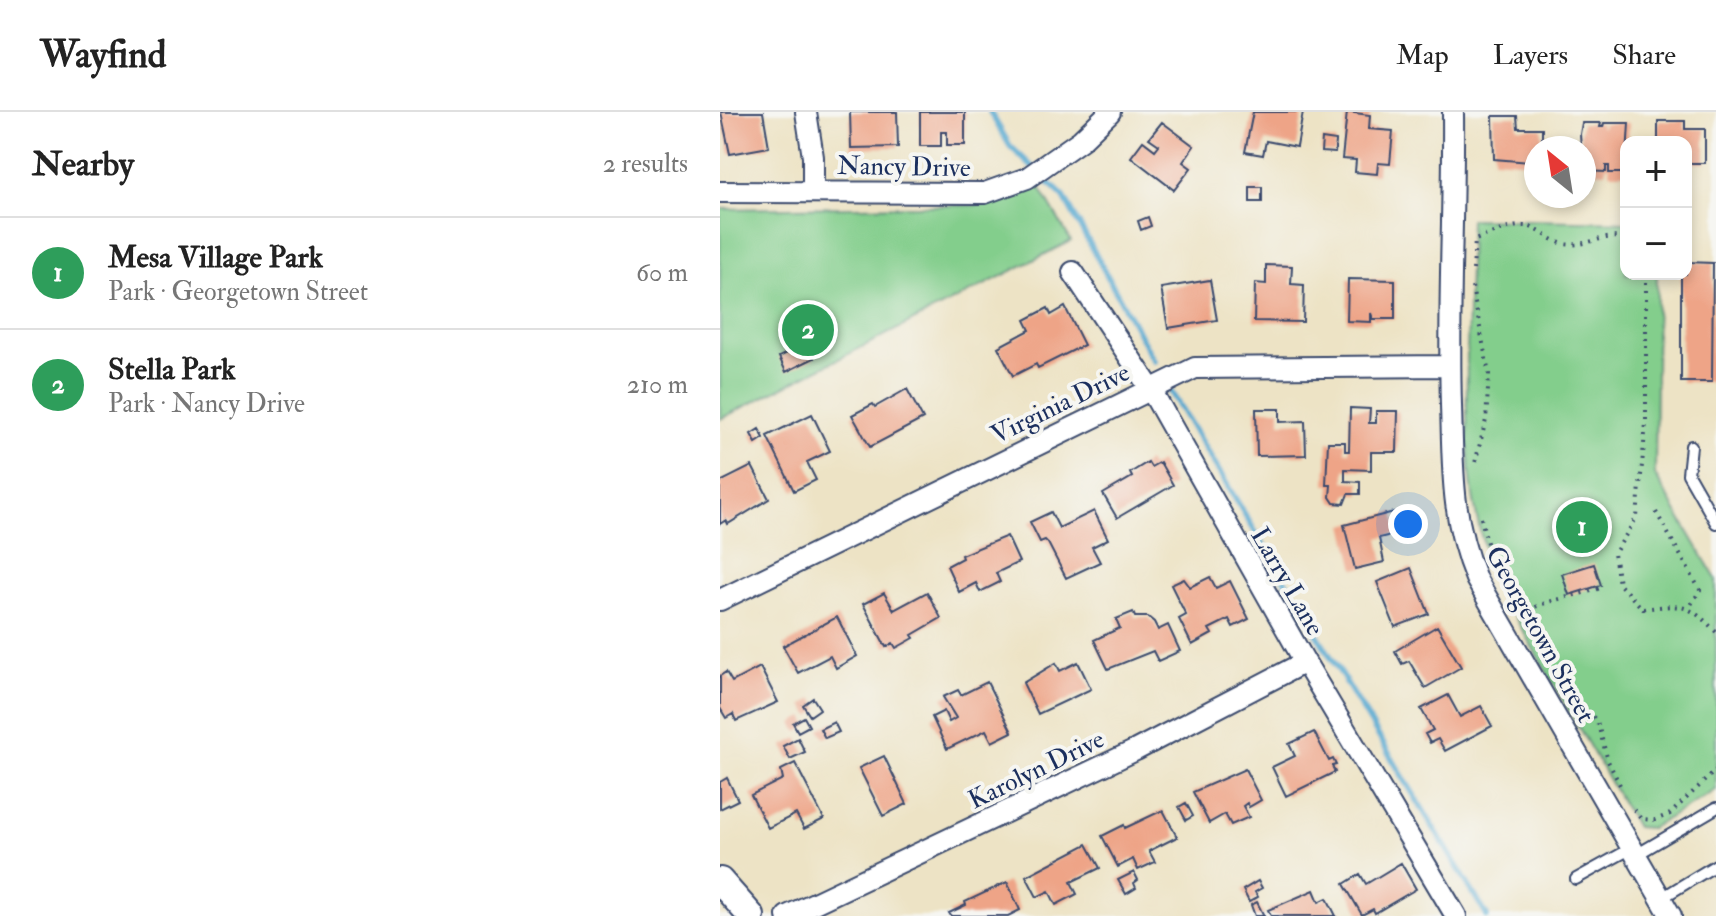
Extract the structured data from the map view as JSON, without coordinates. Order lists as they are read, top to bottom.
{
  "streets": {
    "street": [
      "Nancy Drive",
      "Virginia Drive",
      "Larry Lane",
      "Georgetown Street",
      "Karolyn Drive"
    ]
  },
  "crossings": [
    ["Virginia Drive", "Larry Lane"],
    ["Virginia Drive", "Georgetown Street"],
    ["Larry Lane", "Karolyn Drive"]
  ],
  "north": "top left",
  "page": {
    "header": "Wayfind",
    "nav": ["Map", "Layers", "Share"],
    "heading": ["Nearby", "2 results"],
    "map_buttons": ["+", "−"],
    "list": [
      {
        "mark": "1",
        "name": "Mesa Village Park",
        "note": "Park · Georgetown Street",
        "value": "60 m"
      },
      {
        "mark": "2",
        "name": "Stella Park",
        "note": "Park · Nancy Drive",
        "value": "210 m"
      }
    ],
    "pins": ["2", "1"]
  }
}
